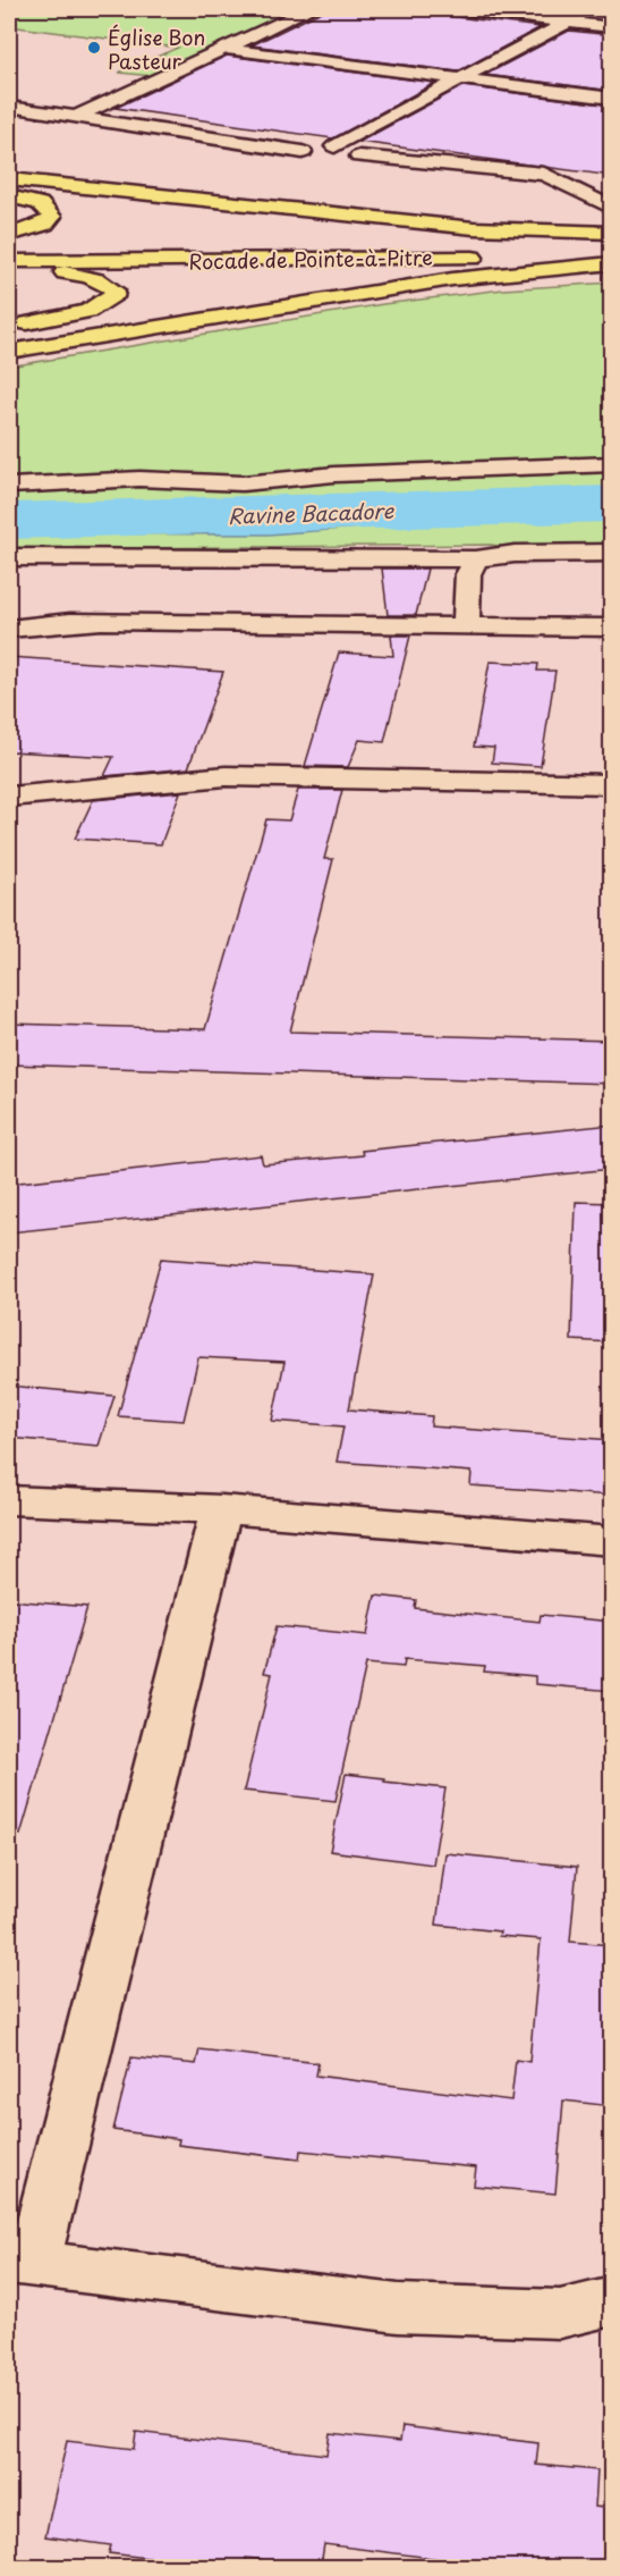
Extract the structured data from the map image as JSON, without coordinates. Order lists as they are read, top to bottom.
{
  "streets": {
    "highway": ["Rocade de Pointe-à-Pitre"]
  },
  "water": ["Ravine Bacadore"],
  "places": ["Église Bon Pasteur"]
}
